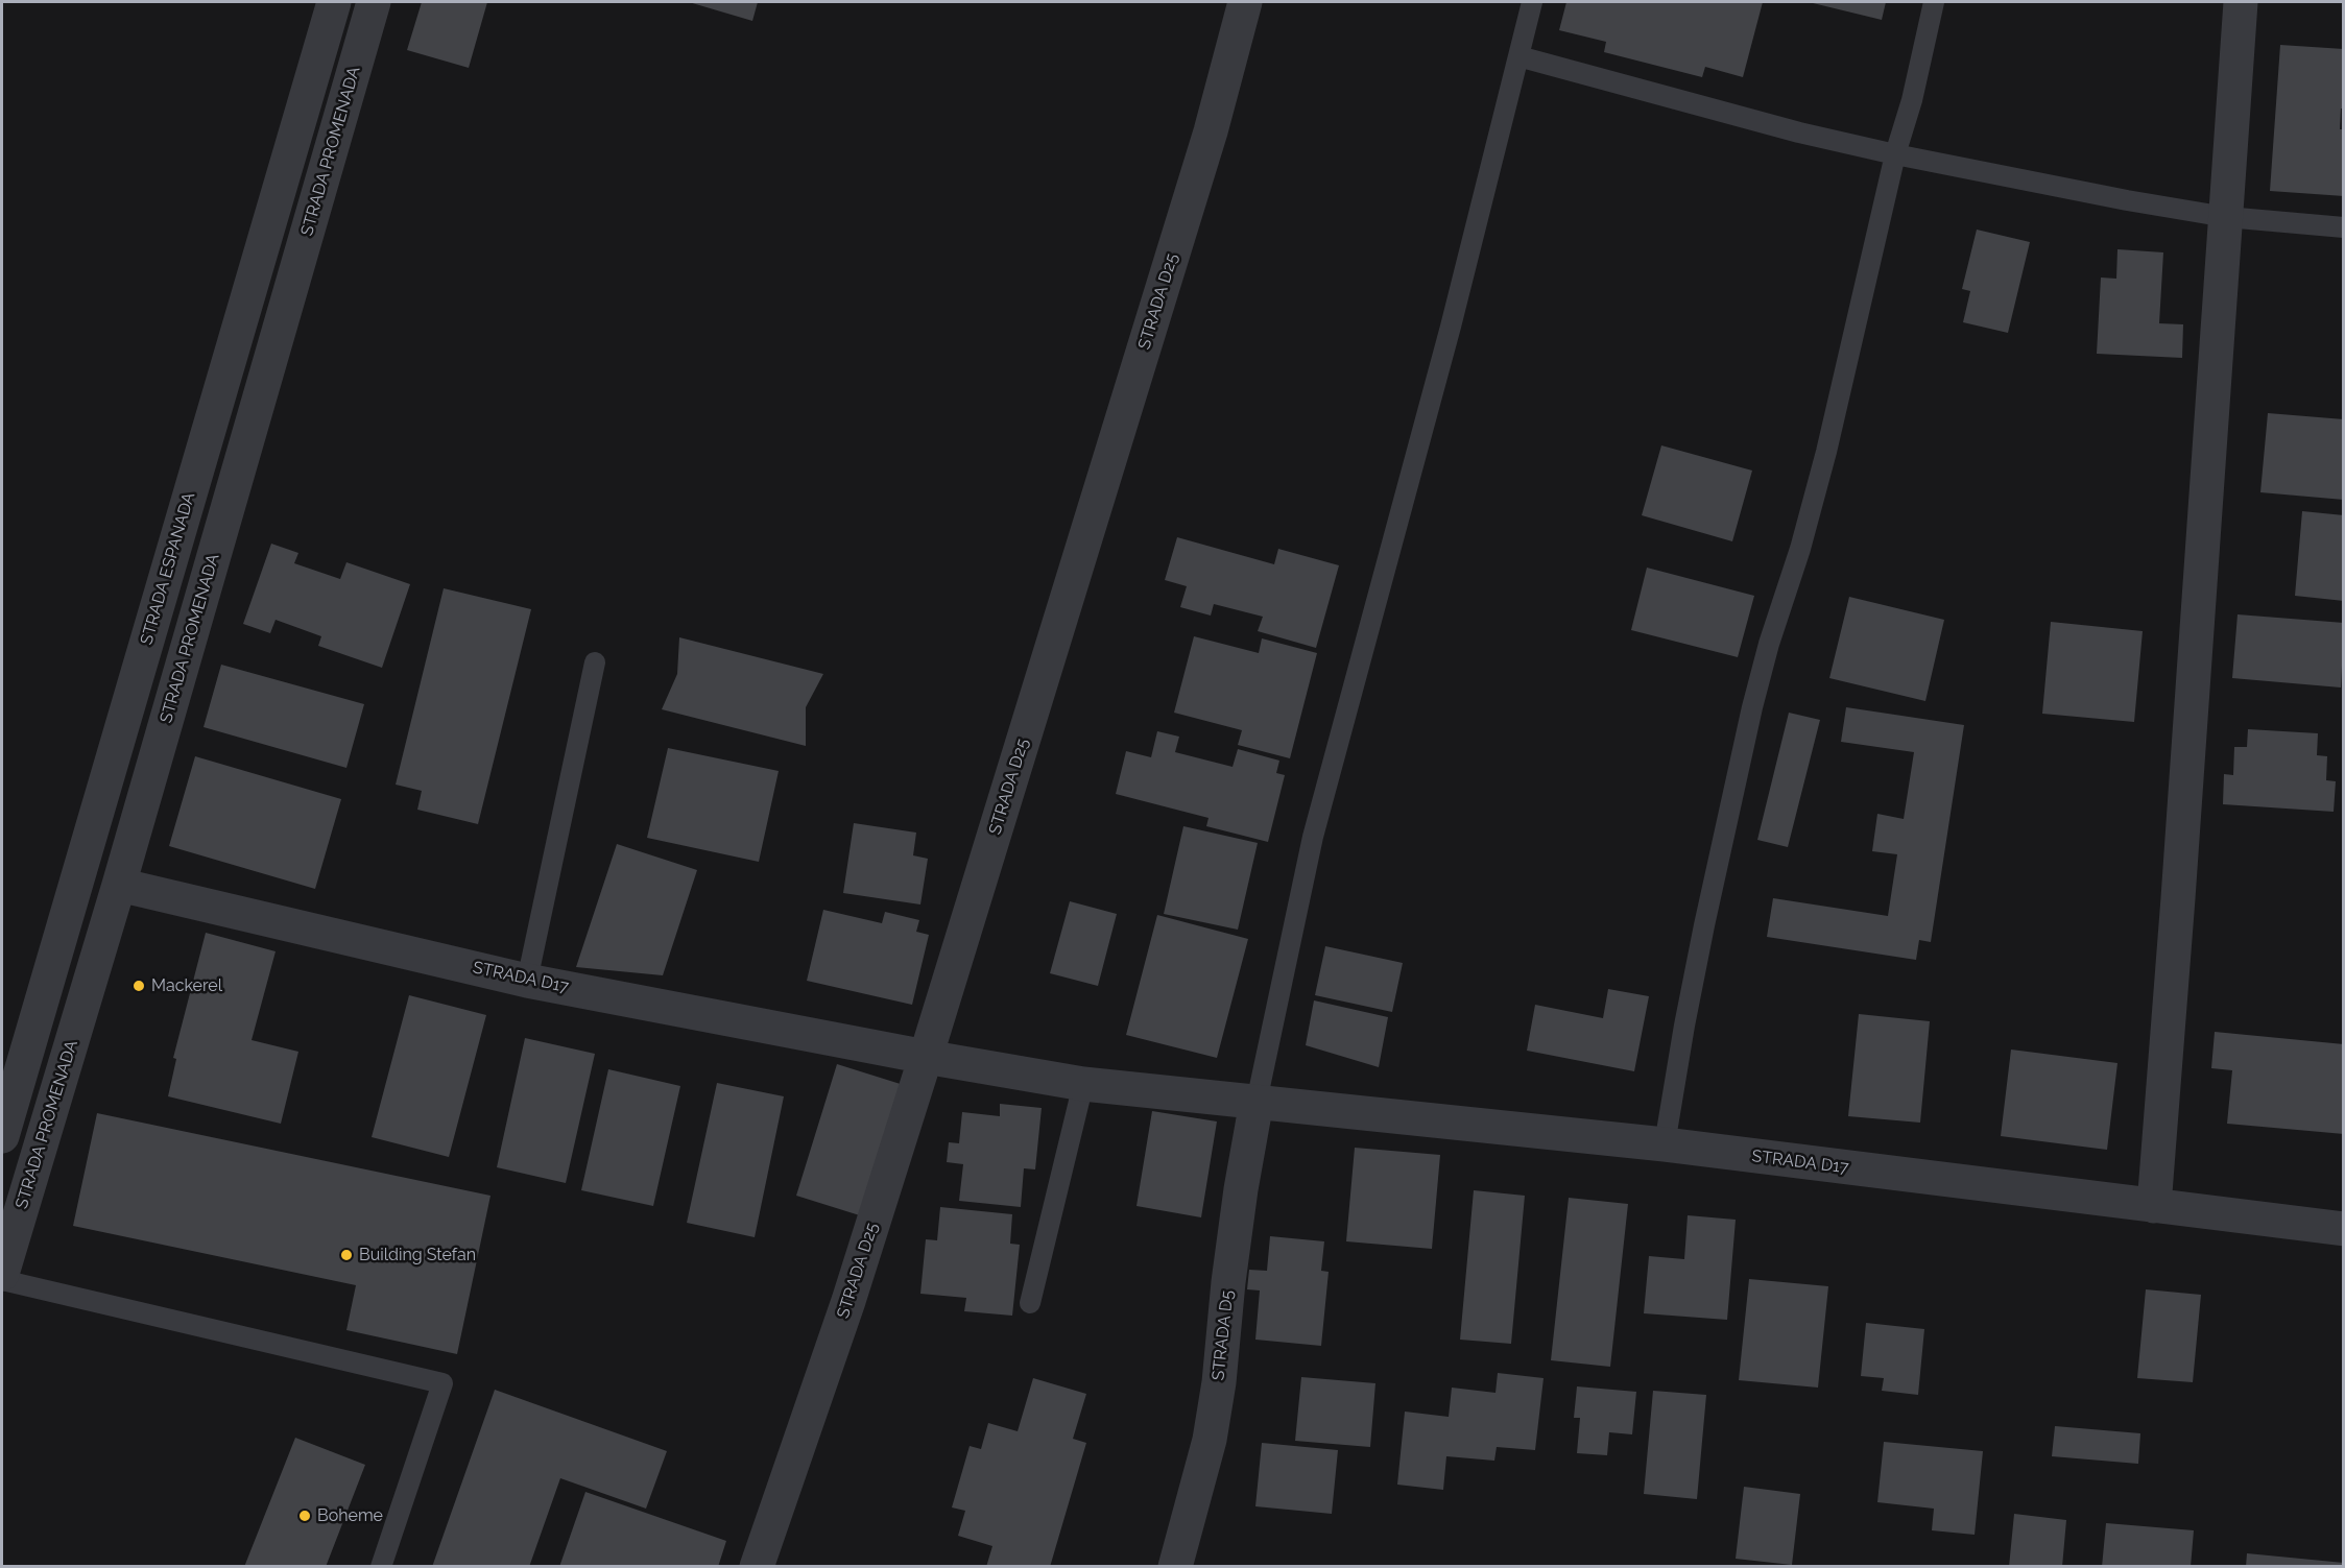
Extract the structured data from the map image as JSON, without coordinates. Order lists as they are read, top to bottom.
{
  "streets": {
    "street": [
      "STRADA PROMENADA",
      "STRADA D25",
      "STRADA ESPANADA",
      "STRADA D17",
      "STRADA D5"
    ]
  },
  "crossings": [
    ["STRADA PROMENADA", "STRADA D17"],
    ["STRADA D25", "STRADA D17"],
    ["STRADA D17", "STRADA D5"]
  ],
  "places": ["Mackerel", "Building Stefan", "Boheme"]
}
